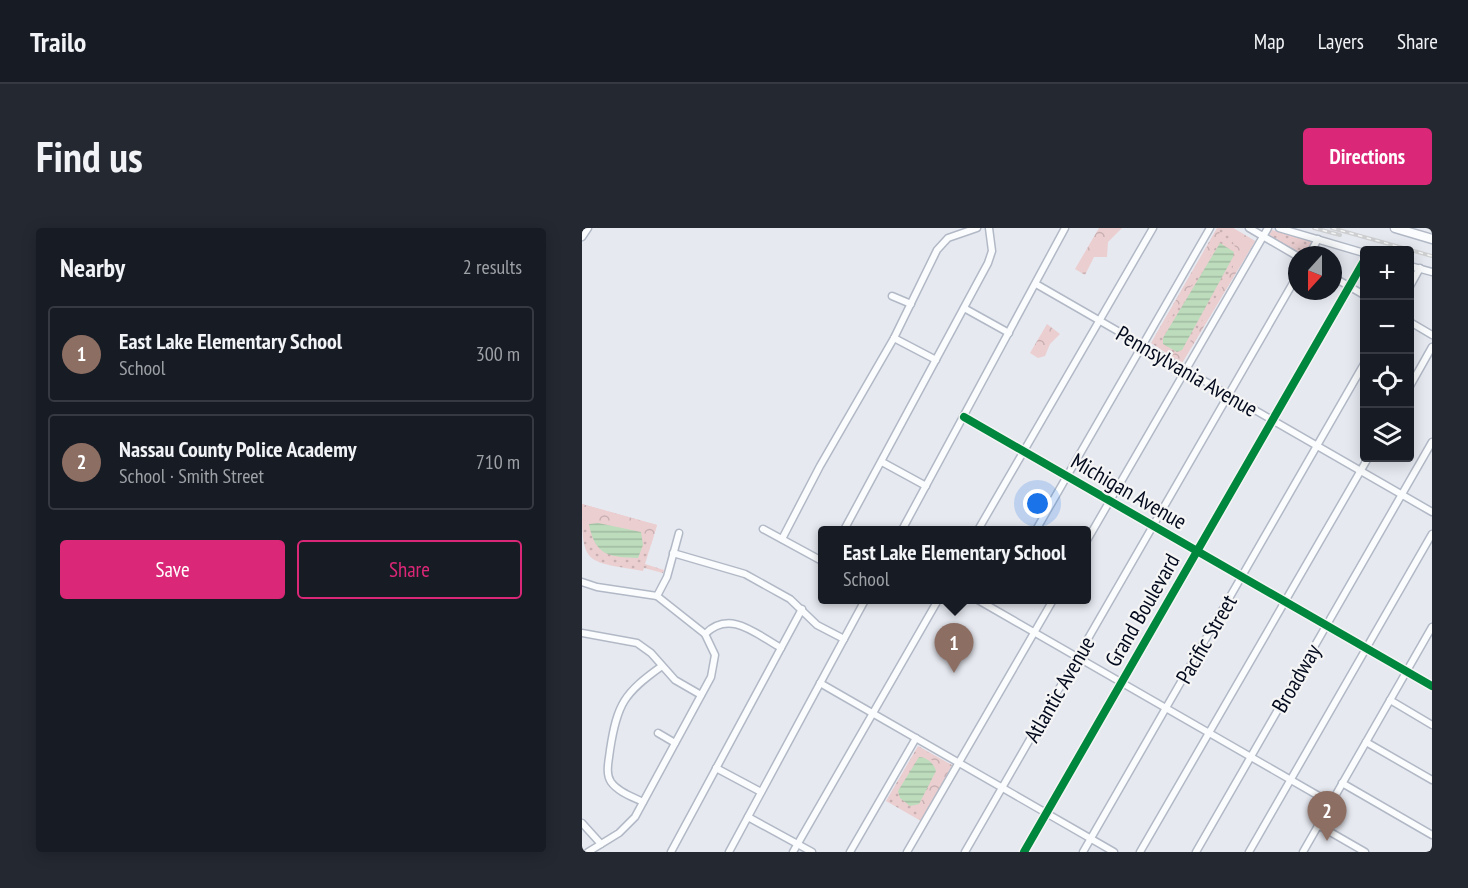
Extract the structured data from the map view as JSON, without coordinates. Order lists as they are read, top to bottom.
{
  "streets": {
    "street": [
      "Pennsylvania Avenue",
      "Michigan Avenue",
      "Grand Boulevard",
      "Pacific Street",
      "Broadway",
      "Atlantic Avenue"
    ]
  },
  "crossings": [
    ["Pennsylvania Avenue", "Grand Boulevard"],
    ["Pennsylvania Avenue", "Pacific Street"],
    ["Pennsylvania Avenue", "Broadway"],
    ["Pennsylvania Avenue", "Atlantic Avenue"],
    ["Michigan Avenue", "Grand Boulevard"],
    ["Michigan Avenue", "Pacific Street"],
    ["Michigan Avenue", "Broadway"],
    ["Michigan Avenue", "Atlantic Avenue"]
  ],
  "north": "bottom",
  "page": {
    "header": "Trailo",
    "nav": ["Map", "Layers", "Share"],
    "buttons": [
      "Directions",
      ["Save", "Share"]
    ],
    "title": "Find us",
    "heading": ["Nearby", "2 results"],
    "map_buttons": ["+", "−"],
    "list": [
      {
        "mark": "1",
        "name": "East Lake Elementary School",
        "note": "School",
        "value": "300 m"
      },
      {
        "mark": "2",
        "name": "Nassau County Police Academy",
        "note": "School · Smith Street",
        "value": "710 m"
      }
    ],
    "popup": ["East Lake Elementary School", "School"],
    "pins": ["1", "2"]
  }
}
